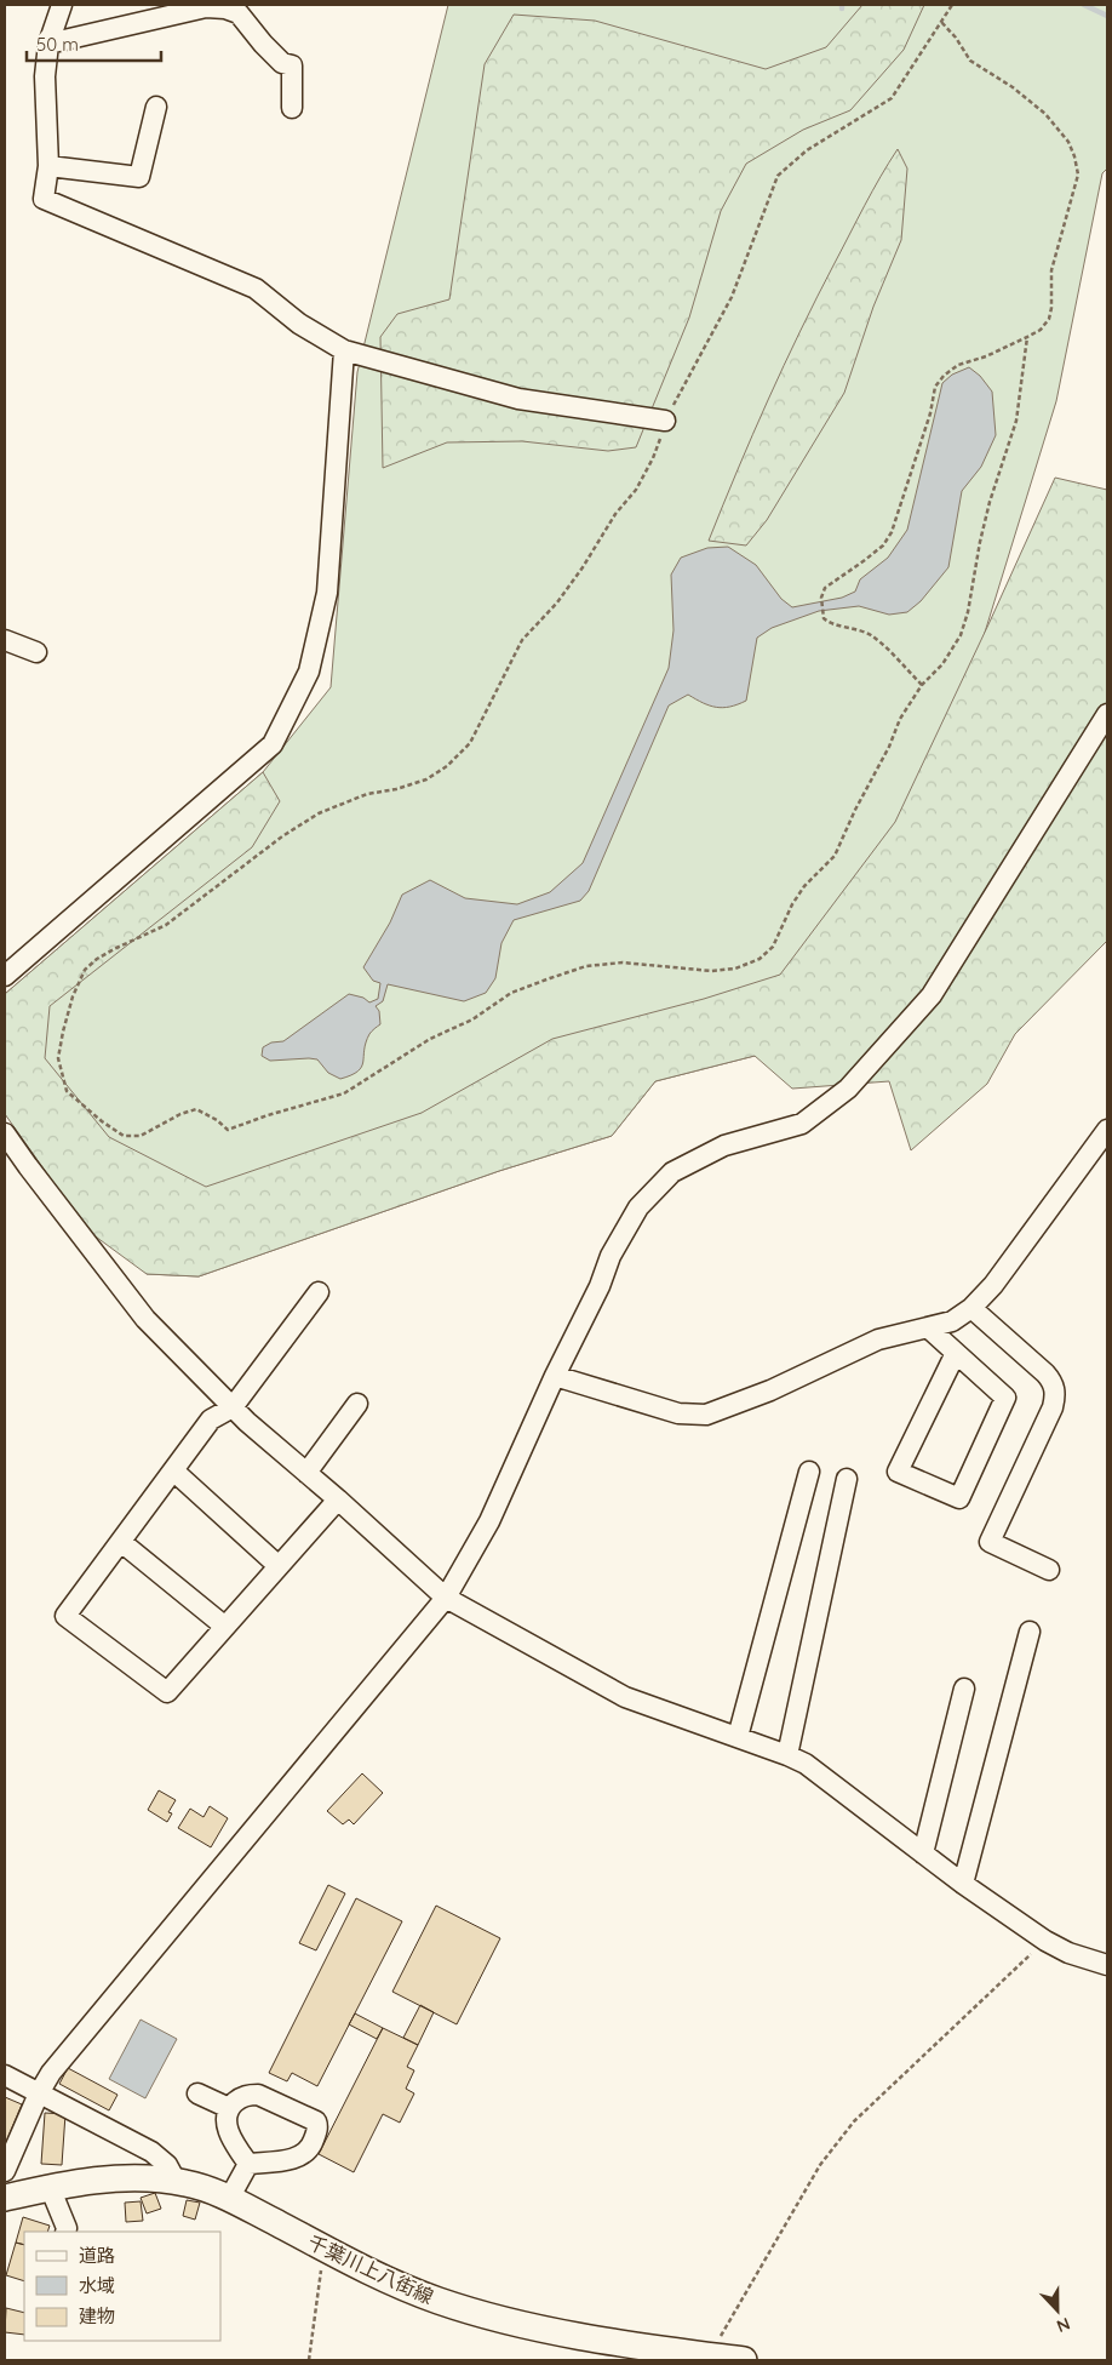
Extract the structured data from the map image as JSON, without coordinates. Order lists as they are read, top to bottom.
{
  "streets": {
    "main road": ["千葉川上八街線"]
  },
  "legend": ["道路", "水域", "建物"],
  "scale_bar": "50 m",
  "north": "bottom"
}
